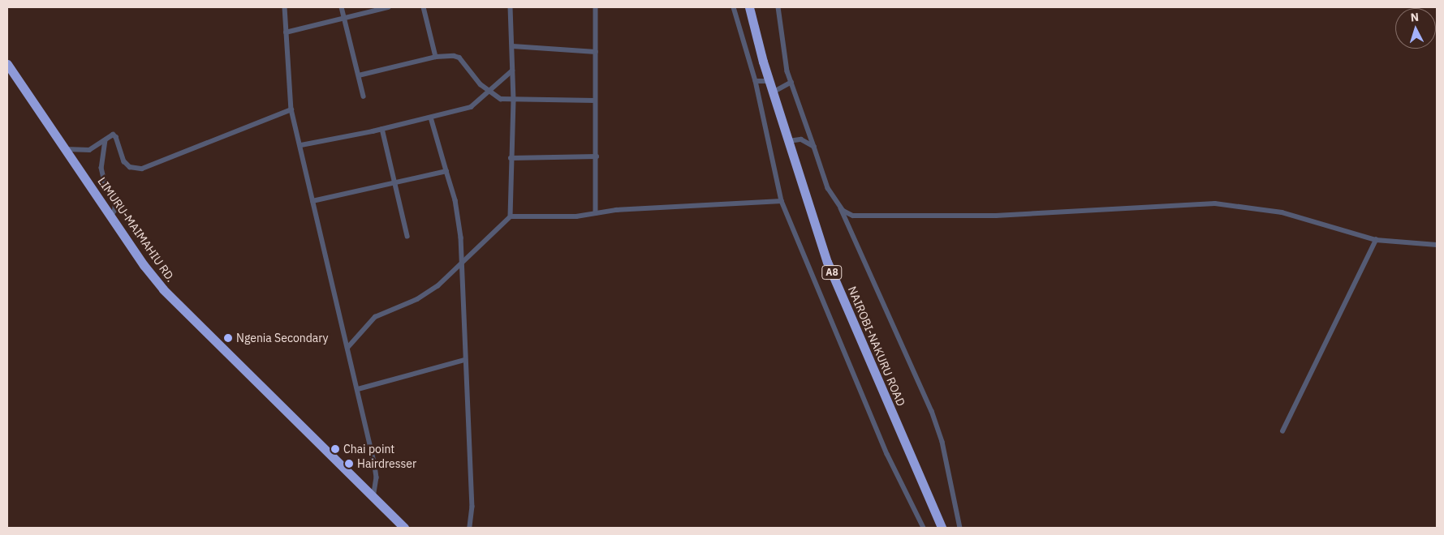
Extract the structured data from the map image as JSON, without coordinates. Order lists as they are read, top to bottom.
{
  "streets": {
    "highway": ["LIMURU-MAIMAHIU RD.", "A8", "NAIROBI-NAKURU ROAD"]
  },
  "places": ["Ngenia Secondary", "Chai point", "Hairdresser"],
  "north": "top"
}
